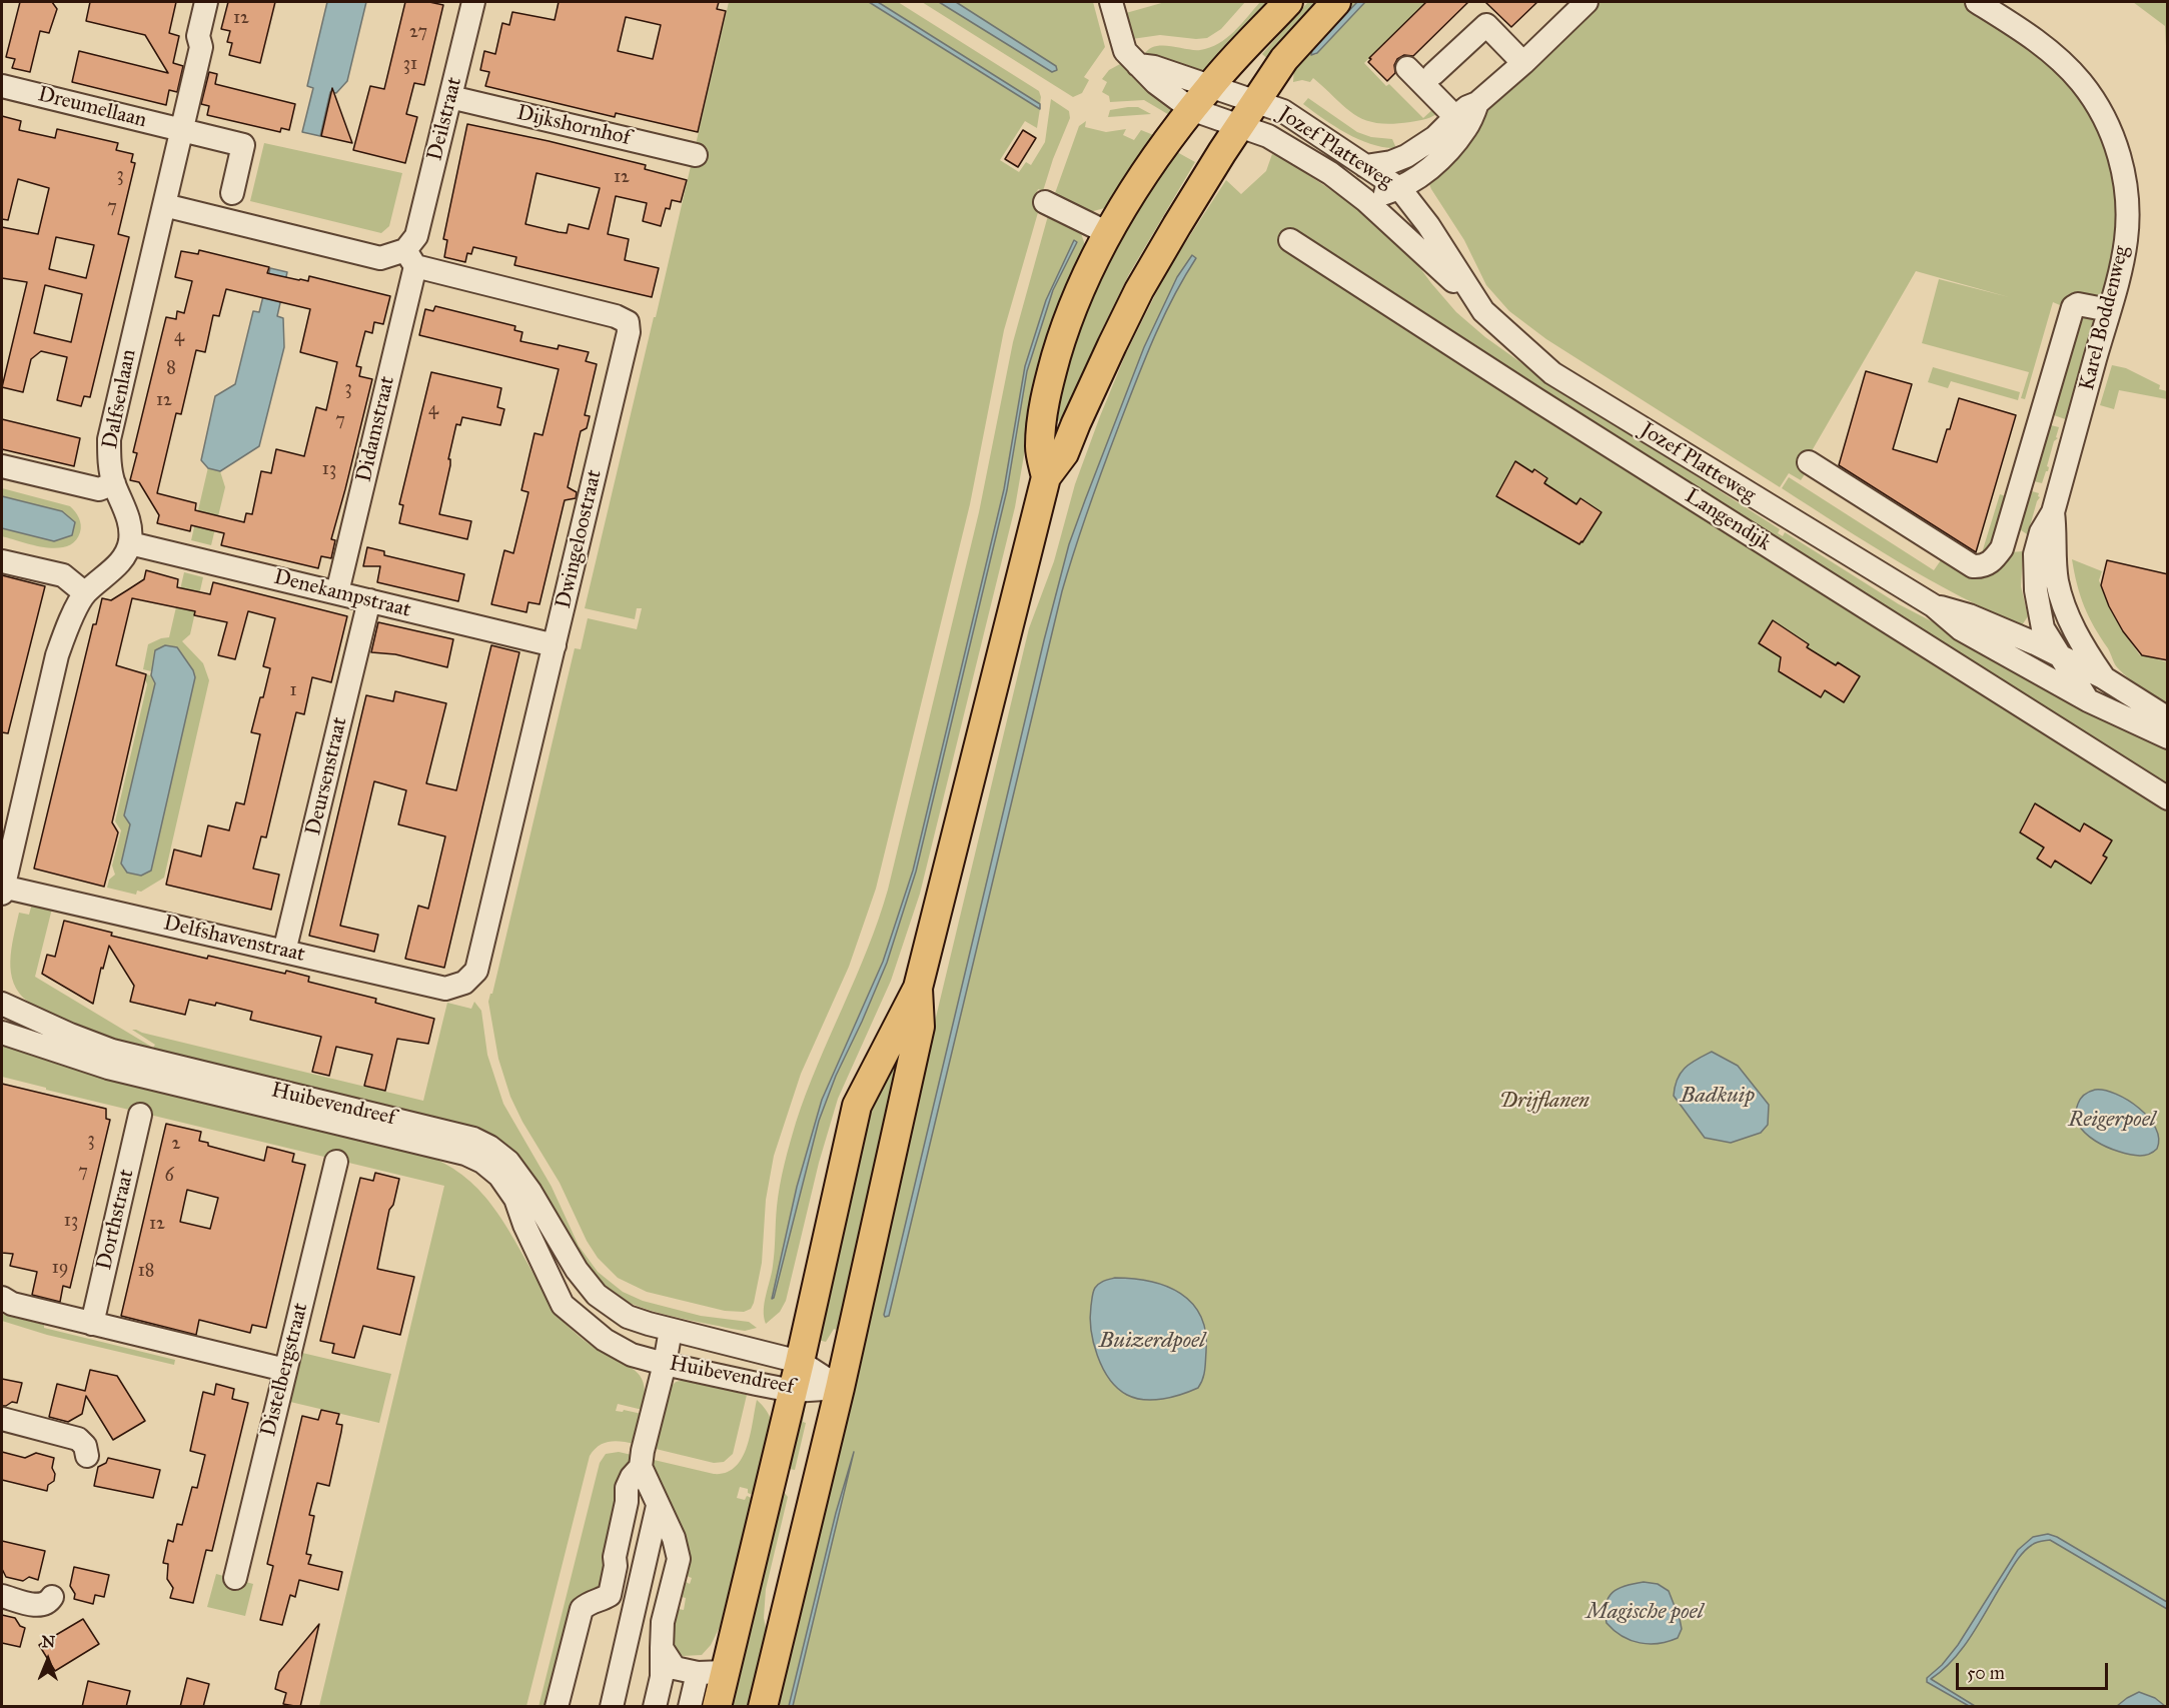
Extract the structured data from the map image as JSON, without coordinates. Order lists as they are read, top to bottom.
{
  "streets": {
    "street": [
      "Dreumellaan",
      "Deilstraat",
      "Dijkshornhof",
      "Jozef Platteweg",
      "Karel Boddenweg",
      "Dalfsenlaan",
      "Didamstraat",
      "Langendijk",
      "Dwingeloostraat",
      "Denekampstraat",
      "Deursenstraat",
      "Delfshavenstraat",
      "Huibevendreef",
      "Dorthstraat",
      "Distelbergstraat"
    ]
  },
  "crossings": [
    ["Dreumellaan", "Dalfsenlaan"],
    ["Deilstraat", "Dijkshornhof"],
    ["Deilstraat", "Didamstraat"],
    ["Deilstraat", "Dwingeloostraat"],
    ["Jozef Platteweg", "Karel Boddenweg"],
    ["Dalfsenlaan", "Dwingeloostraat"],
    ["Dalfsenlaan", "Denekampstraat"],
    ["Didamstraat", "Dwingeloostraat"],
    ["Didamstraat", "Denekampstraat"],
    ["Dwingeloostraat", "Denekampstraat"],
    ["Dwingeloostraat", "Delfshavenstraat"],
    ["Denekampstraat", "Deursenstraat"],
    ["Deursenstraat", "Delfshavenstraat"]
  ],
  "water": [
    "Badkuip",
    "Reigerpoel",
    "Buizerdpoel",
    "Magische poel"
  ],
  "parks": ["Drijflanen"],
  "house_numbers": [
    "12",
    "27",
    "31",
    "3",
    "12",
    "7",
    "4",
    "8",
    "3",
    "12",
    "4",
    "7",
    "13",
    "1",
    "3",
    "2",
    "7",
    "6",
    "13",
    "12",
    "19",
    "18"
  ],
  "scale_bar": "50 m",
  "north": "top"
}
